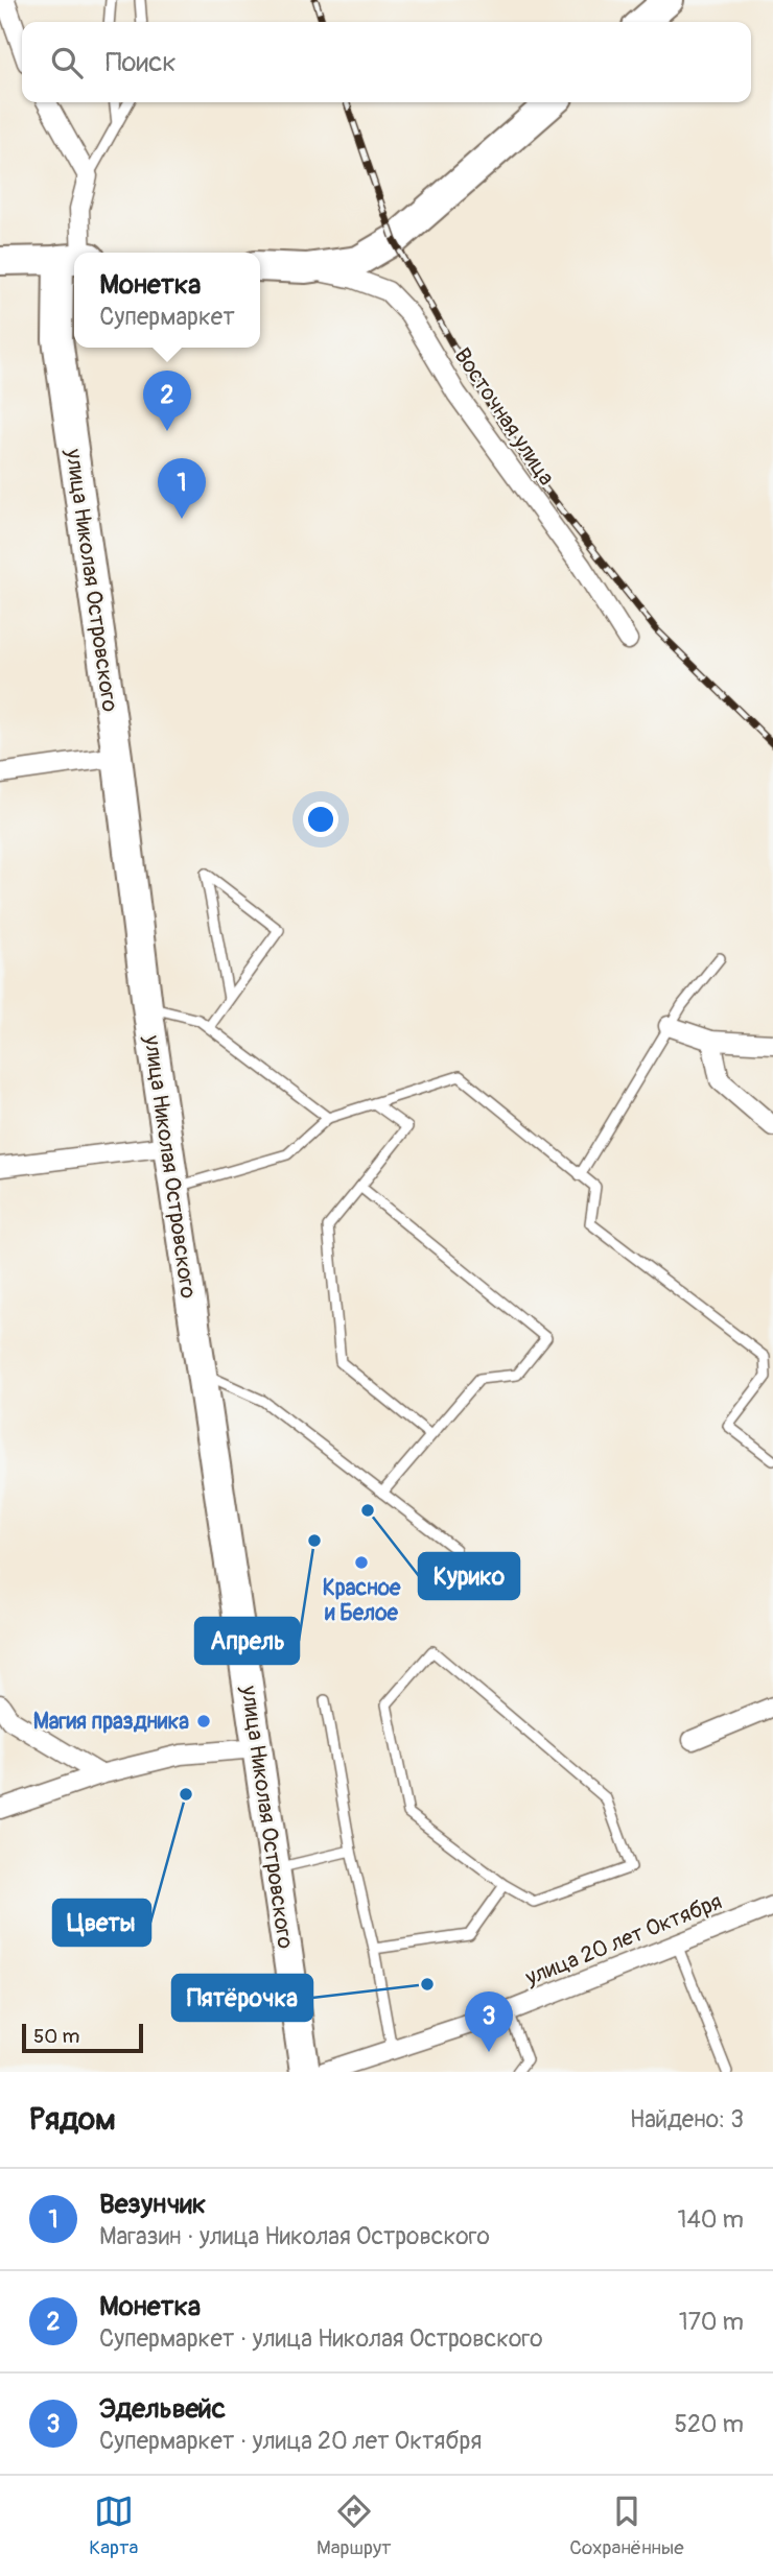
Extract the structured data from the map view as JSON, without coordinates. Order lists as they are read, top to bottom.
{
  "streets": {
    "main road": ["улица Николая Островского"],
    "street": ["Восточная улица", "улица 20 лет Октября"]
  },
  "places": [
    "Курико",
    "Апрель",
    "Красное и Белое",
    "Магия праздника",
    "Цветы",
    "Пятёрочка"
  ],
  "scale_bar": "50 m",
  "page": {
    "search": "Поиск",
    "popup": ["Монетка", "Супермаркет"],
    "pins": ["2", "1", "3"],
    "scale": "50 m",
    "heading": ["Рядом", "Найдено: 3"],
    "list": [
      {
        "mark": "1",
        "name": "Везунчик",
        "note": "Магазин · улица Николая Островского",
        "value": "140 m"
      },
      {
        "mark": "2",
        "name": "Монетка",
        "note": "Супермаркет · улица Николая Островского",
        "value": "170 m"
      },
      {
        "mark": "3",
        "name": "Эдельвейс",
        "note": "Супермаркет · улица 20 лет Октября",
        "value": "520 m"
      }
    ],
    "nav": ["Карта", "Маршрут", "Сохранённые"]
  }
}
